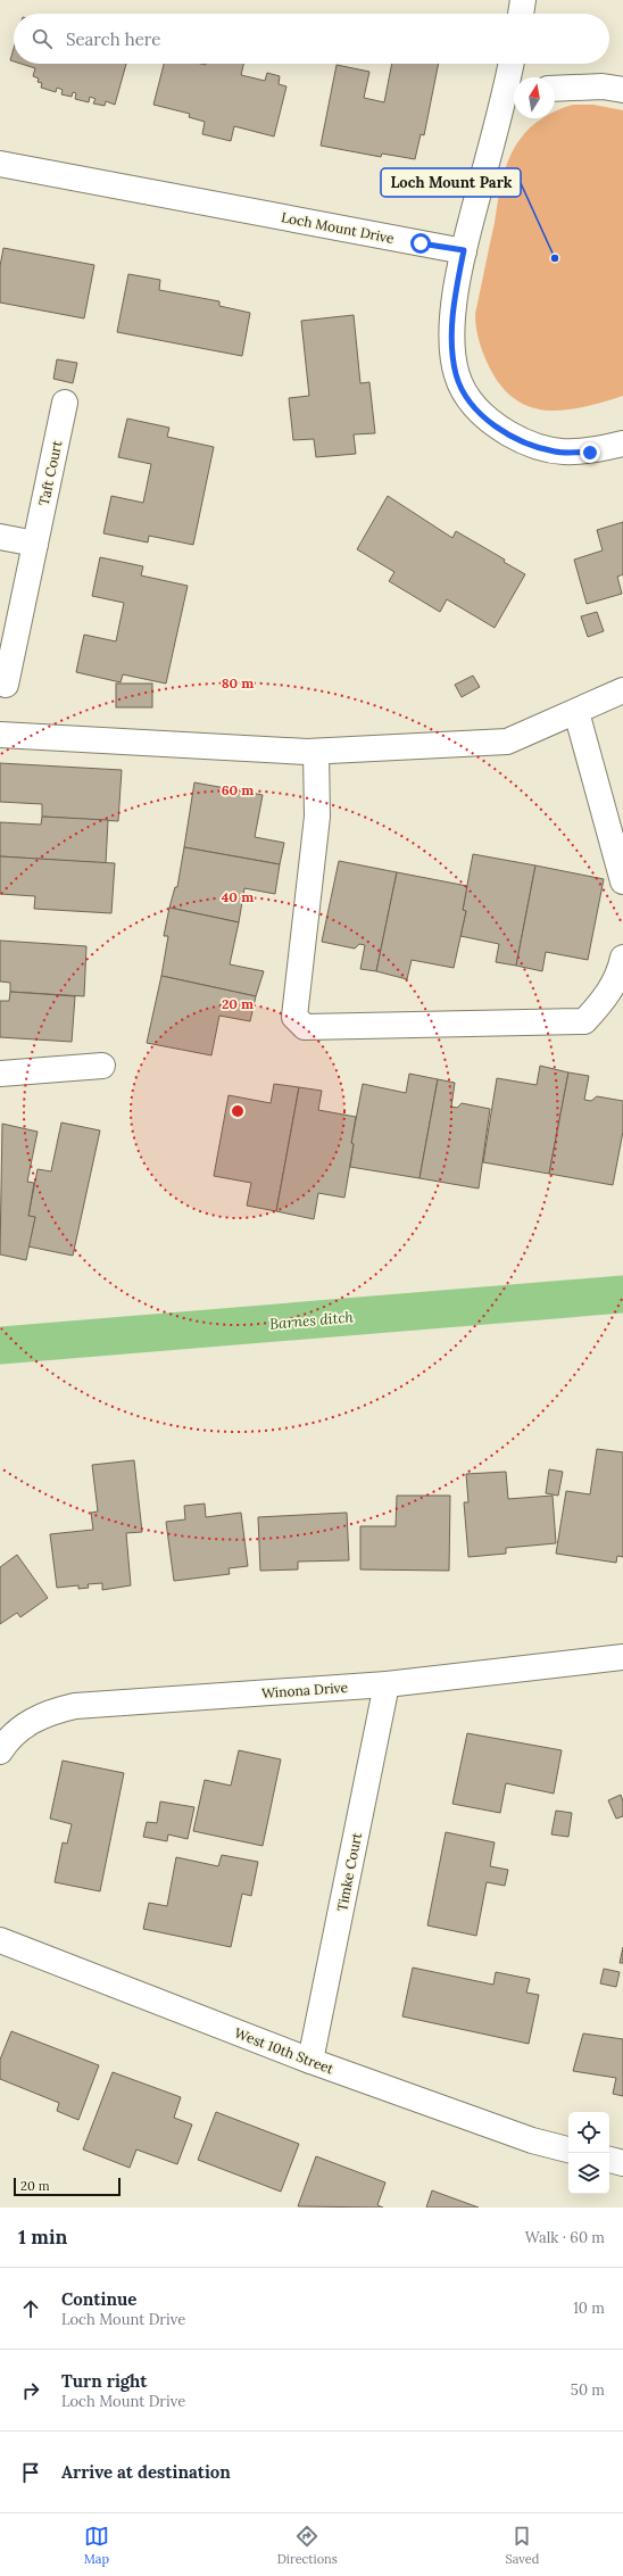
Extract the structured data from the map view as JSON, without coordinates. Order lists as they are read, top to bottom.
{
  "streets": {
    "street": [
      "Loch Mount Drive",
      "Taft Court",
      "Winona Drive",
      "Timke Court",
      "West 10th Street"
    ]
  },
  "crossings": [
    ["Winona Drive", "Timke Court"],
    ["Timke Court", "West 10th Street"]
  ],
  "water": ["Barnes ditch"],
  "places": ["Loch Mount Park"],
  "scale_bar": "20 m",
  "north": "top",
  "page": {
    "search": "Search here",
    "scale": "20 m",
    "heading": ["1 min", "Walk · 60 m"],
    "list": [
      ["Continue", "Loch Mount Drive", "10 m"],
      ["Turn right", "Loch Mount Drive", "50 m"],
      "Arrive at destination"
    ],
    "nav": ["Map", "Directions", "Saved"]
  },
  "rings": [
    "80 m",
    "60 m",
    "40 m",
    "20 m"
  ]
}
